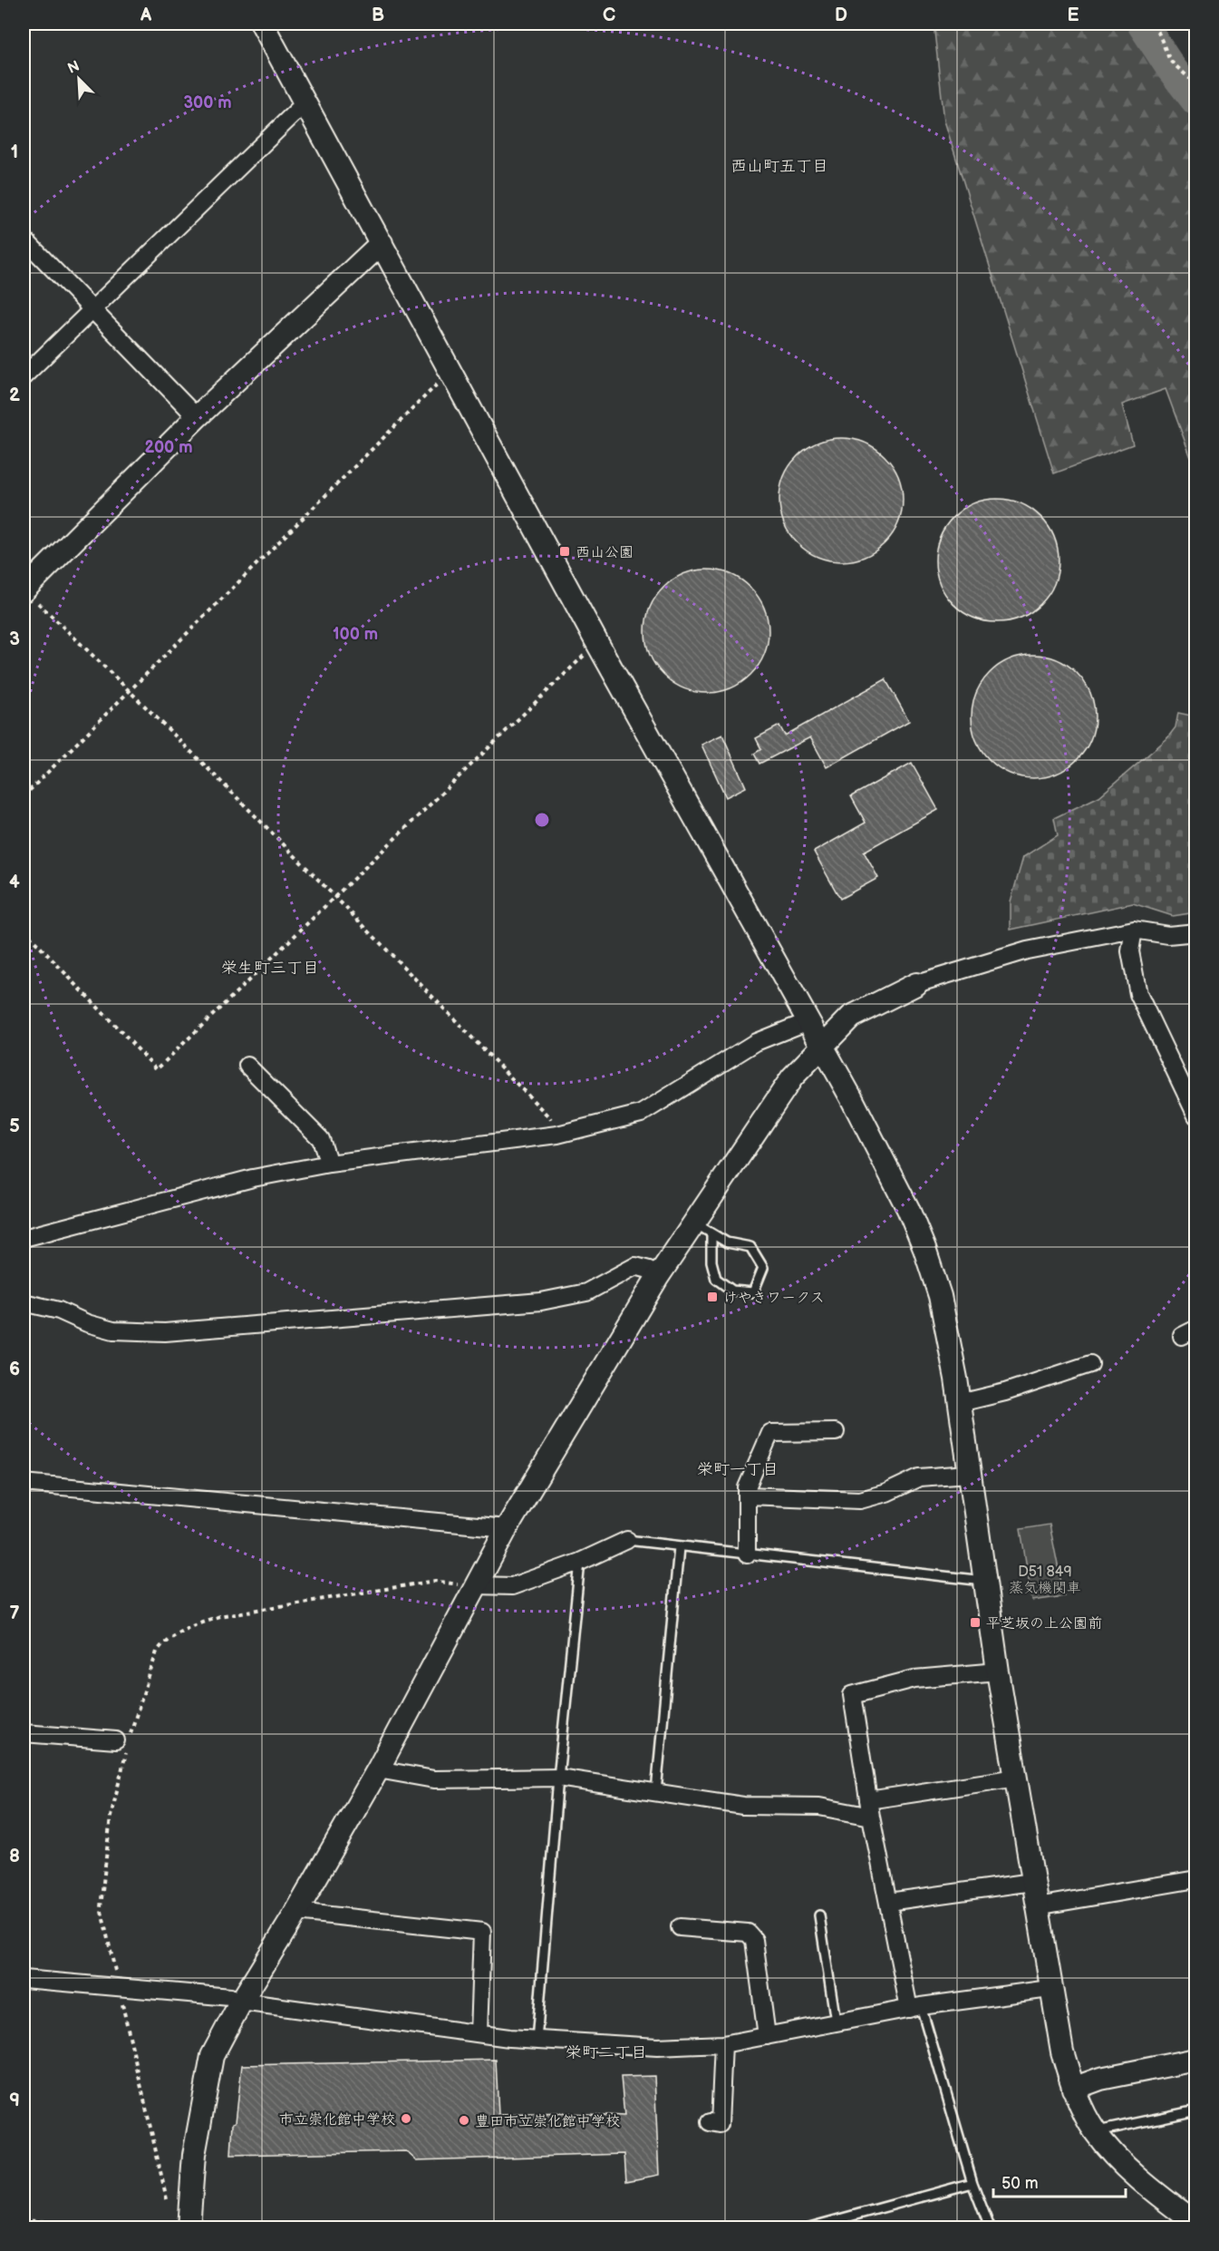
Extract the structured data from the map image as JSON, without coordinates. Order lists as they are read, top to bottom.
{
  "districts": [
    "西山町五丁目",
    "栄生町三丁目",
    "栄町一丁目",
    "栄町二丁目"
  ],
  "parks": ["D51 849 蒸気機関車"],
  "places": {
    "transit": ["西山公園", "けやきワークス", "平芝坂の上公園前"],
    "other": ["市立崇化館中学校", "豊田市立崇化館中学校"]
  },
  "scale_bar": "50 m",
  "north": "top left",
  "grid": {
    "columns": [
      "A",
      "B",
      "C",
      "D",
      "E"
    ],
    "rows": [
      "1",
      "2",
      "3",
      "4",
      "5",
      "6",
      "7",
      "8",
      "9"
    ]
  },
  "rings": ["300 m", "200 m", "100 m"]
}
